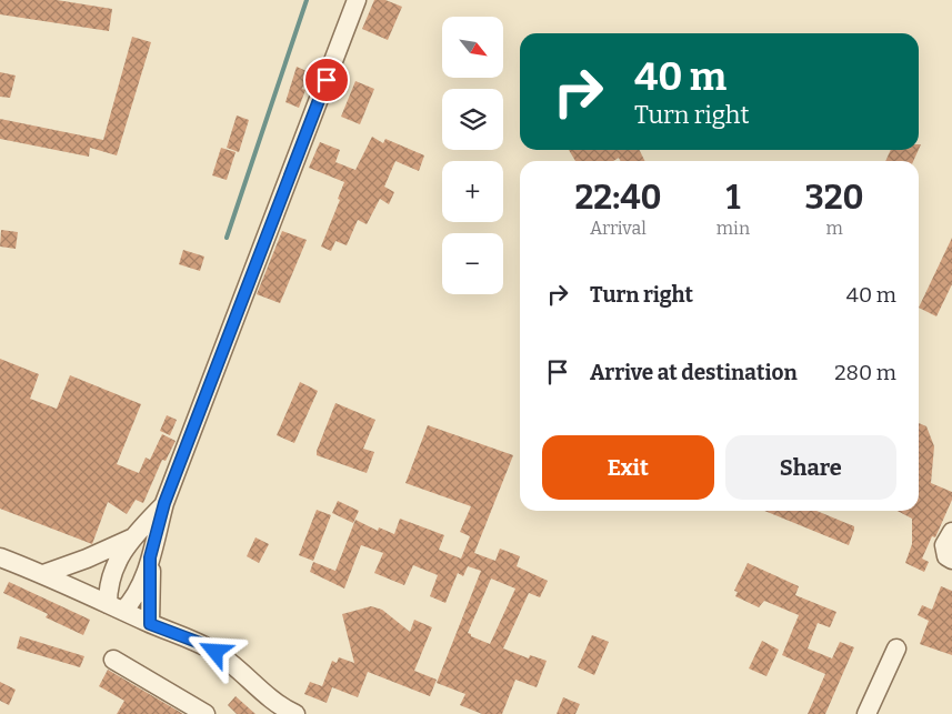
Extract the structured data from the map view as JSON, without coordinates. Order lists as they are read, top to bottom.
{
  "north": "bottom right",
  "page": {
    "map_buttons": ["+", "−"],
    "turn": ["40 m", "Turn right"],
    "eta": [
      "22:40",
      "Arrival",
      "1",
      "min",
      "320",
      "m"
    ],
    "list": [
      {
        "name": "Turn right",
        "value": "40 m"
      },
      {
        "name": "Arrive at destination",
        "value": "280 m"
      }
    ],
    "buttons": ["Exit", "Share"]
  }
}
